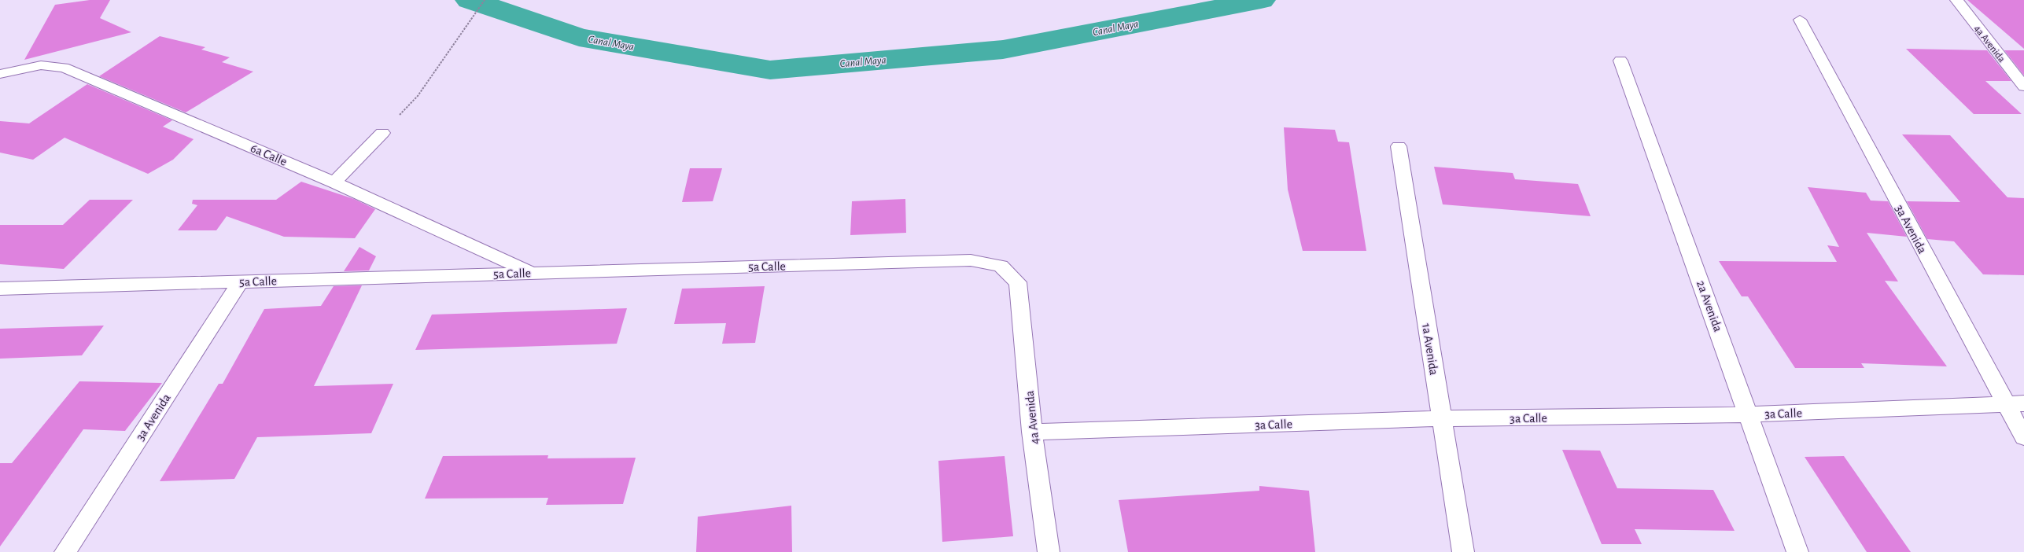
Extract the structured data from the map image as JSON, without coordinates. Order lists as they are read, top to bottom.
{
  "streets": {
    "street": [
      "4a Avenida",
      "6a Calle",
      "3a Avenida",
      "5a Calle",
      "2a Avenida",
      "1a Avenida",
      "3a Calle"
    ]
  },
  "crossings": [
    ["4a Avenida", "5a Calle"],
    ["4a Avenida", "3a Calle"],
    ["6a Calle", "5a Calle"],
    ["3a Avenida", "5a Calle"],
    ["3a Avenida", "3a Calle"],
    ["2a Avenida", "3a Calle"],
    ["1a Avenida", "3a Calle"]
  ],
  "water": ["Canal Maya"]
}
